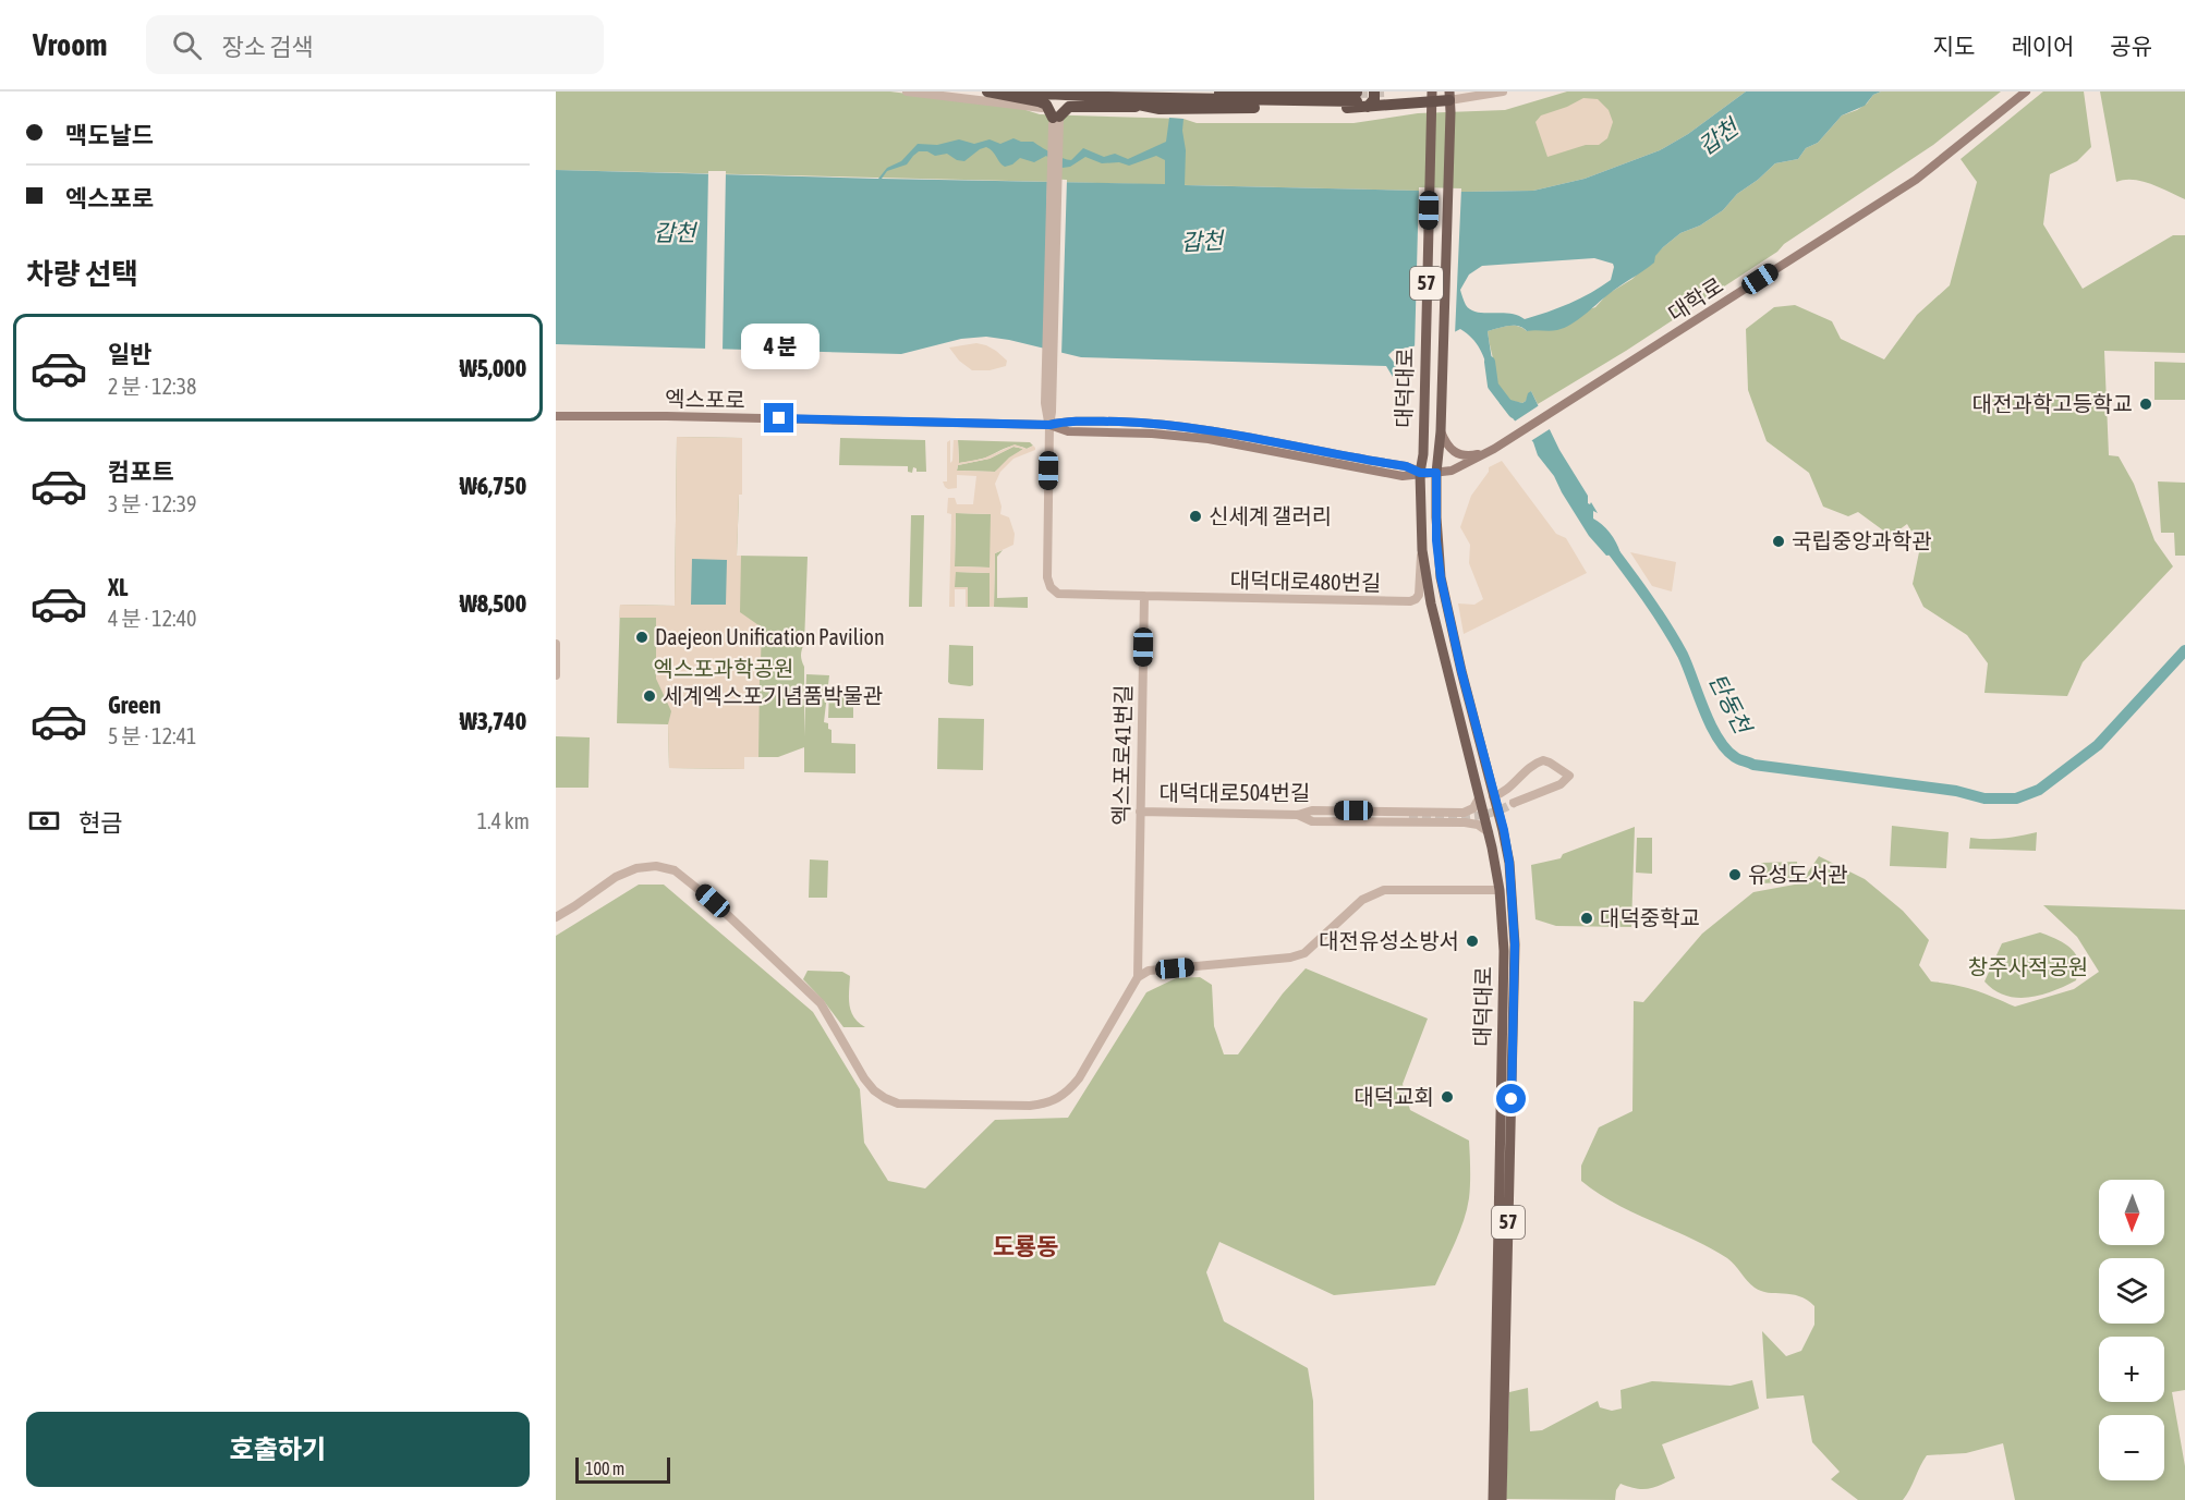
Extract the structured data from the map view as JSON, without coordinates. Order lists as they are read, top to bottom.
{
  "streets": {
    "main road": [
      "57",
      "대학로",
      "대덕대로",
      "엑스포로"
    ],
    "street": ["대덕대로480번길", "엑스포로41번길", "대덕대로504번길"]
  },
  "crossings": [
    ["대학로", "대덕대로"],
    ["대학로", "엑스포로"],
    ["대덕대로", "엑스포로"],
    ["대덕대로", "대덕대로480번길"],
    ["대덕대로480번길", "엑스포로41번길"],
    ["엑스포로41번길", "대덕대로504번길"]
  ],
  "districts": ["도룡동"],
  "water": ["갑천", "탄동천"],
  "parks": ["엑스포과학공원", "창주사적공원"],
  "places": [
    "대전과학고등학교",
    "신세계 갤러리",
    "국립중앙과학관",
    "Daejeon Unification Pavilion",
    "세계엑스포기념품박물관",
    "유성도서관",
    "대덕중학교",
    "대전유성소방서",
    "대덕교회"
  ],
  "scale_bar": "100 m",
  "north": "bottom",
  "page": {
    "header": "Vroom",
    "search": "장소 검색",
    "nav": ["지도", "레이어", "공유"],
    "banner": ["맥도날드", "엑스포로"],
    "heading": "차량 선택",
    "list": [
      {
        "name": "일반",
        "note": "2 분 · 12:38",
        "value": "₩5,000"
      },
      {
        "name": "컴포트",
        "note": "3 분 · 12:39",
        "value": "₩6,750"
      },
      {
        "name": "XL",
        "note": "4 분 · 12:40",
        "value": "₩8,500"
      },
      {
        "name": "Green",
        "note": "5 분 · 12:41",
        "value": "₩3,740"
      }
    ],
    "bubble": "4 분",
    "pay": ["현금", "1.4 km"],
    "map_buttons": ["+", "−"],
    "buttons": "호출하기",
    "scale": "100 m"
  }
}
